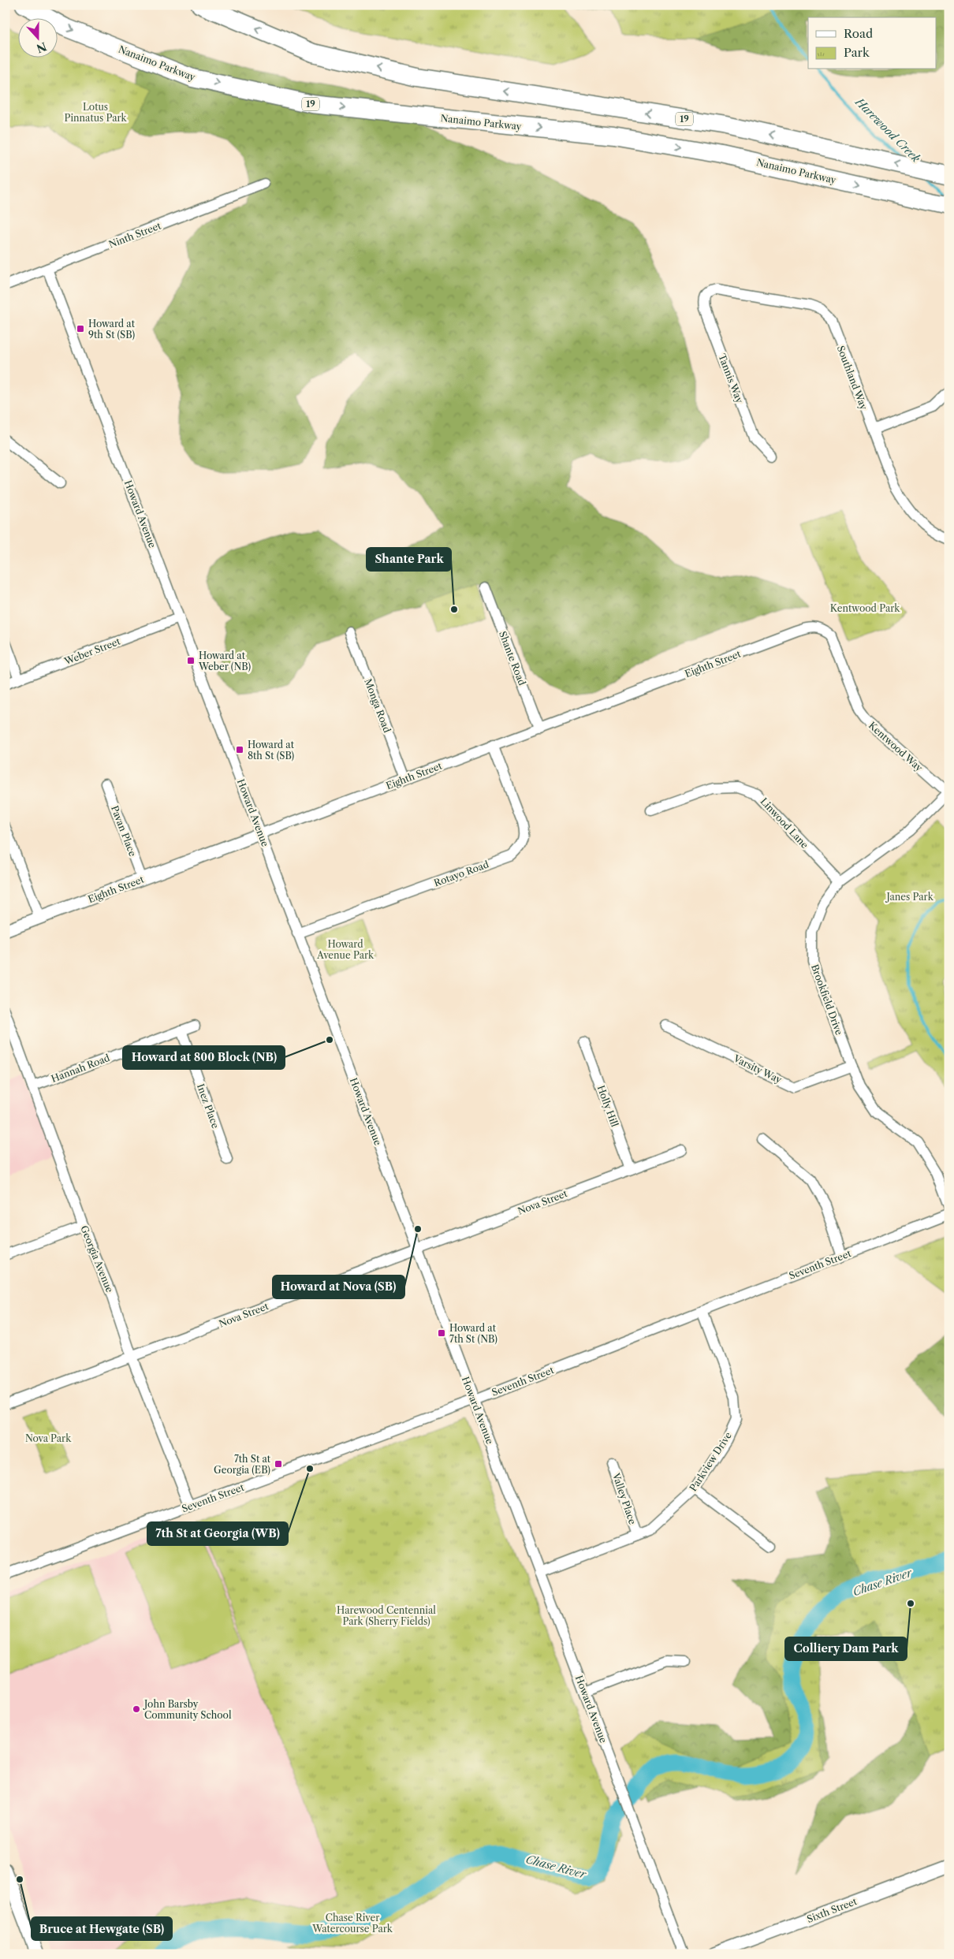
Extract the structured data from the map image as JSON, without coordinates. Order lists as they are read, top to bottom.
{
  "streets": {
    "highway": ["Nanaimo Parkway", "19"],
    "street": [
      "Ninth Street",
      "Southland Way",
      "Tannis Way",
      "Howard Avenue",
      "Weber Street",
      "Shante Road",
      "Eighth Street",
      "Monga Road",
      "Kentwood Way",
      "Linwood Lane",
      "Pavan Place",
      "Rotayo Road",
      "Brookfield Drive",
      "Hannah Road",
      "Varsity Way",
      "Inez Place",
      "Holly Hill",
      "Nova Street",
      "Georgia Avenue",
      "Seventh Street",
      "Parkview Drive",
      "Valley Place",
      "Sixth Street"
    ]
  },
  "crossings": [
    ["Ninth Street", "Howard Avenue"],
    ["Southland Way", "Tannis Way"],
    ["Howard Avenue", "Weber Street"],
    ["Howard Avenue", "Eighth Street"],
    ["Howard Avenue", "Rotayo Road"],
    ["Howard Avenue", "Nova Street"],
    ["Howard Avenue", "Seventh Street"],
    ["Howard Avenue", "Parkview Drive"],
    ["Shante Road", "Eighth Street"],
    ["Eighth Street", "Monga Road"],
    ["Eighth Street", "Kentwood Way"],
    ["Eighth Street", "Pavan Place"],
    ["Eighth Street", "Rotayo Road"],
    ["Kentwood Way", "Brookfield Drive"],
    ["Linwood Lane", "Brookfield Drive"],
    ["Brookfield Drive", "Varsity Way"],
    ["Hannah Road", "Inez Place"],
    ["Hannah Road", "Georgia Avenue"],
    ["Holly Hill", "Nova Street"],
    ["Nova Street", "Georgia Avenue"],
    ["Georgia Avenue", "Seventh Street"],
    ["Seventh Street", "Parkview Drive"],
    ["Parkview Drive", "Valley Place"]
  ],
  "water": ["Harewood Creek", "Chase River"],
  "parks": [
    "Lotus Pinnatus Park",
    "Kentwood Park",
    "Janes Park",
    "Howard Avenue Park",
    "Nova Park",
    "Harewood Centennial Park (Sherry Fields)",
    "Chase River Watercourse Park"
  ],
  "places": {
    "transit": [
      "Howard at 9th St (SB)",
      "Howard at Weber (NB)",
      "Howard at 8th St (SB)",
      "Howard at 7th St (NB)",
      "7th St at Georgia (EB)"
    ],
    "other": [
      "Shante Park",
      "Howard at 800 Block (NB)",
      "Howard at Nova (SB)",
      "7th St at Georgia (WB)",
      "Colliery Dam Park",
      "John Barsby Community School",
      "Bruce at Hewgate (SB)"
    ]
  },
  "legend": ["Road", "Park"],
  "north": "bottom"
}
